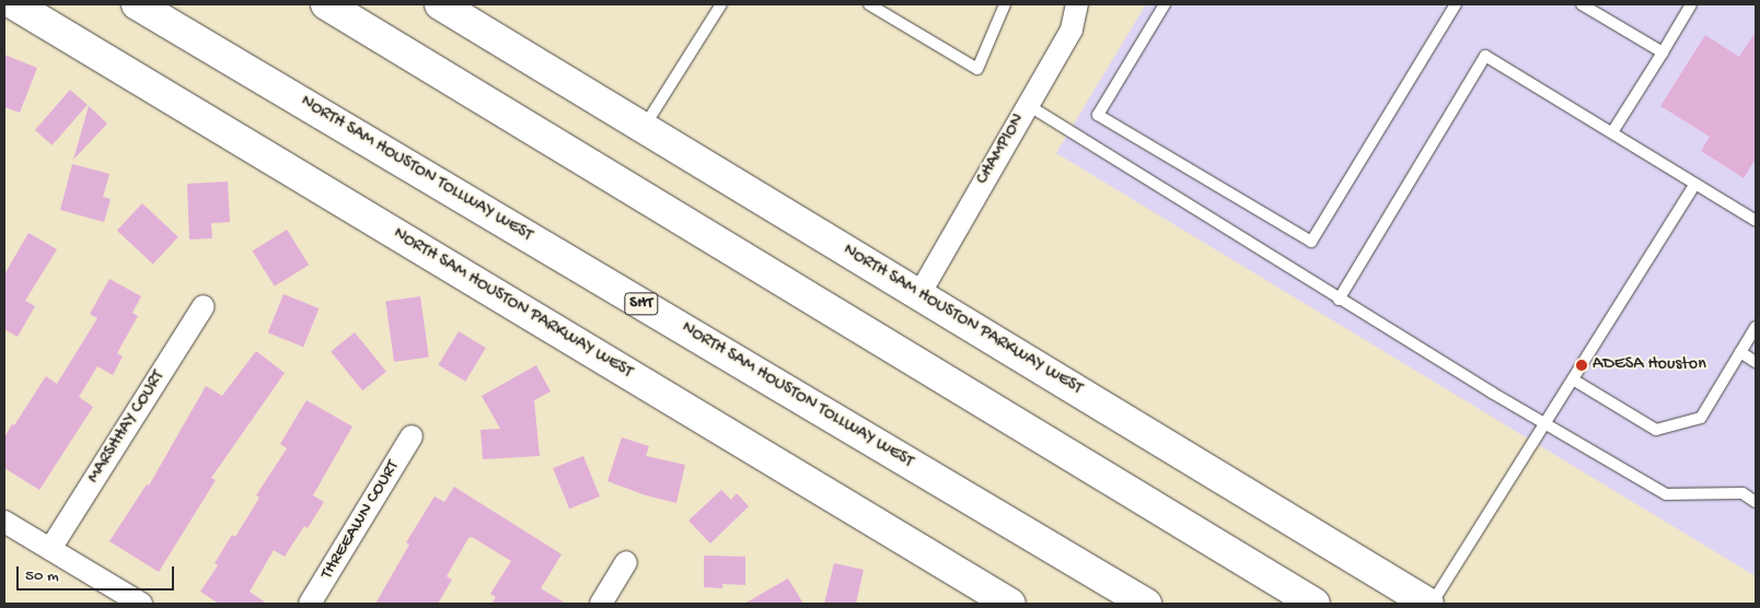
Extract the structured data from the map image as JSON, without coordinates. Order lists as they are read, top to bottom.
{
  "streets": {
    "main road": ["NORTH SAM HOUSTON TOLLWAY WEST", "NORTH SAM HOUSTON PARKWAY WEST", "SHT"],
    "street": ["CHAMPION", "MARSHHAY COURT", "THREEAWN COURT"]
  },
  "crossings": [
    ["CHAMPION", "NORTH SAM HOUSTON PARKWAY WEST"]
  ],
  "places": ["ADESA Houston"],
  "scale_bar": "50 m"
}
